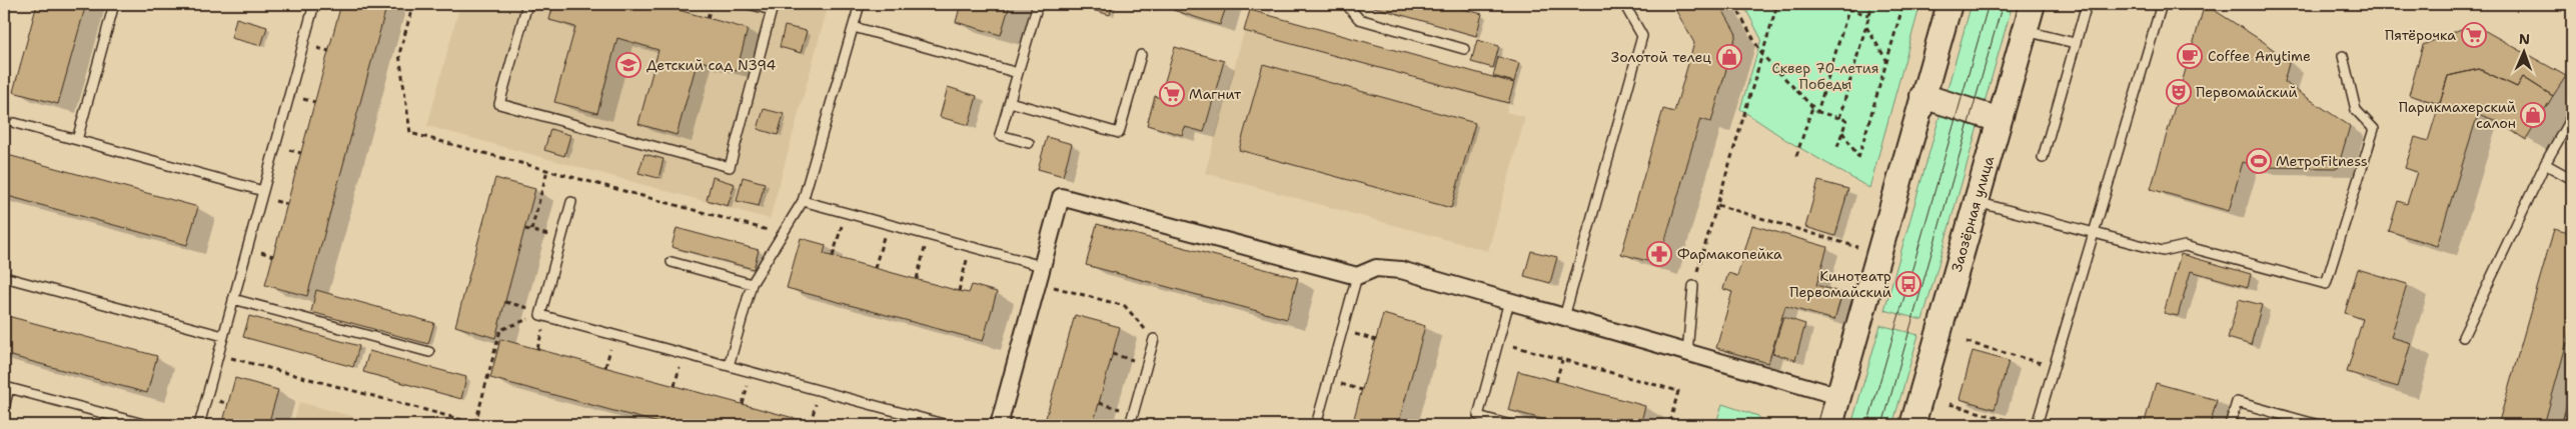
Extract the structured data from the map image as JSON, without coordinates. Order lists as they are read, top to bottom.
{
  "streets": {
    "main road": ["Заозёрная улица"]
  },
  "parks": ["Сквер 70-летия Победы"],
  "places": {
    "supermarket": ["Пятёрочка", "Магнит"],
    "cafe": ["Coffee Anytime"],
    "shop": ["Золотой телец", "Парикмахерский салон"],
    "school or university": ["Детский сад N394"],
    "theatre": ["Первомайский"],
    "sports": ["МетроFitness"],
    "pharmacy": ["Фармакопейка"],
    "bus stop": ["Кинотеатр Первомайский"]
  },
  "north": "top"
}
